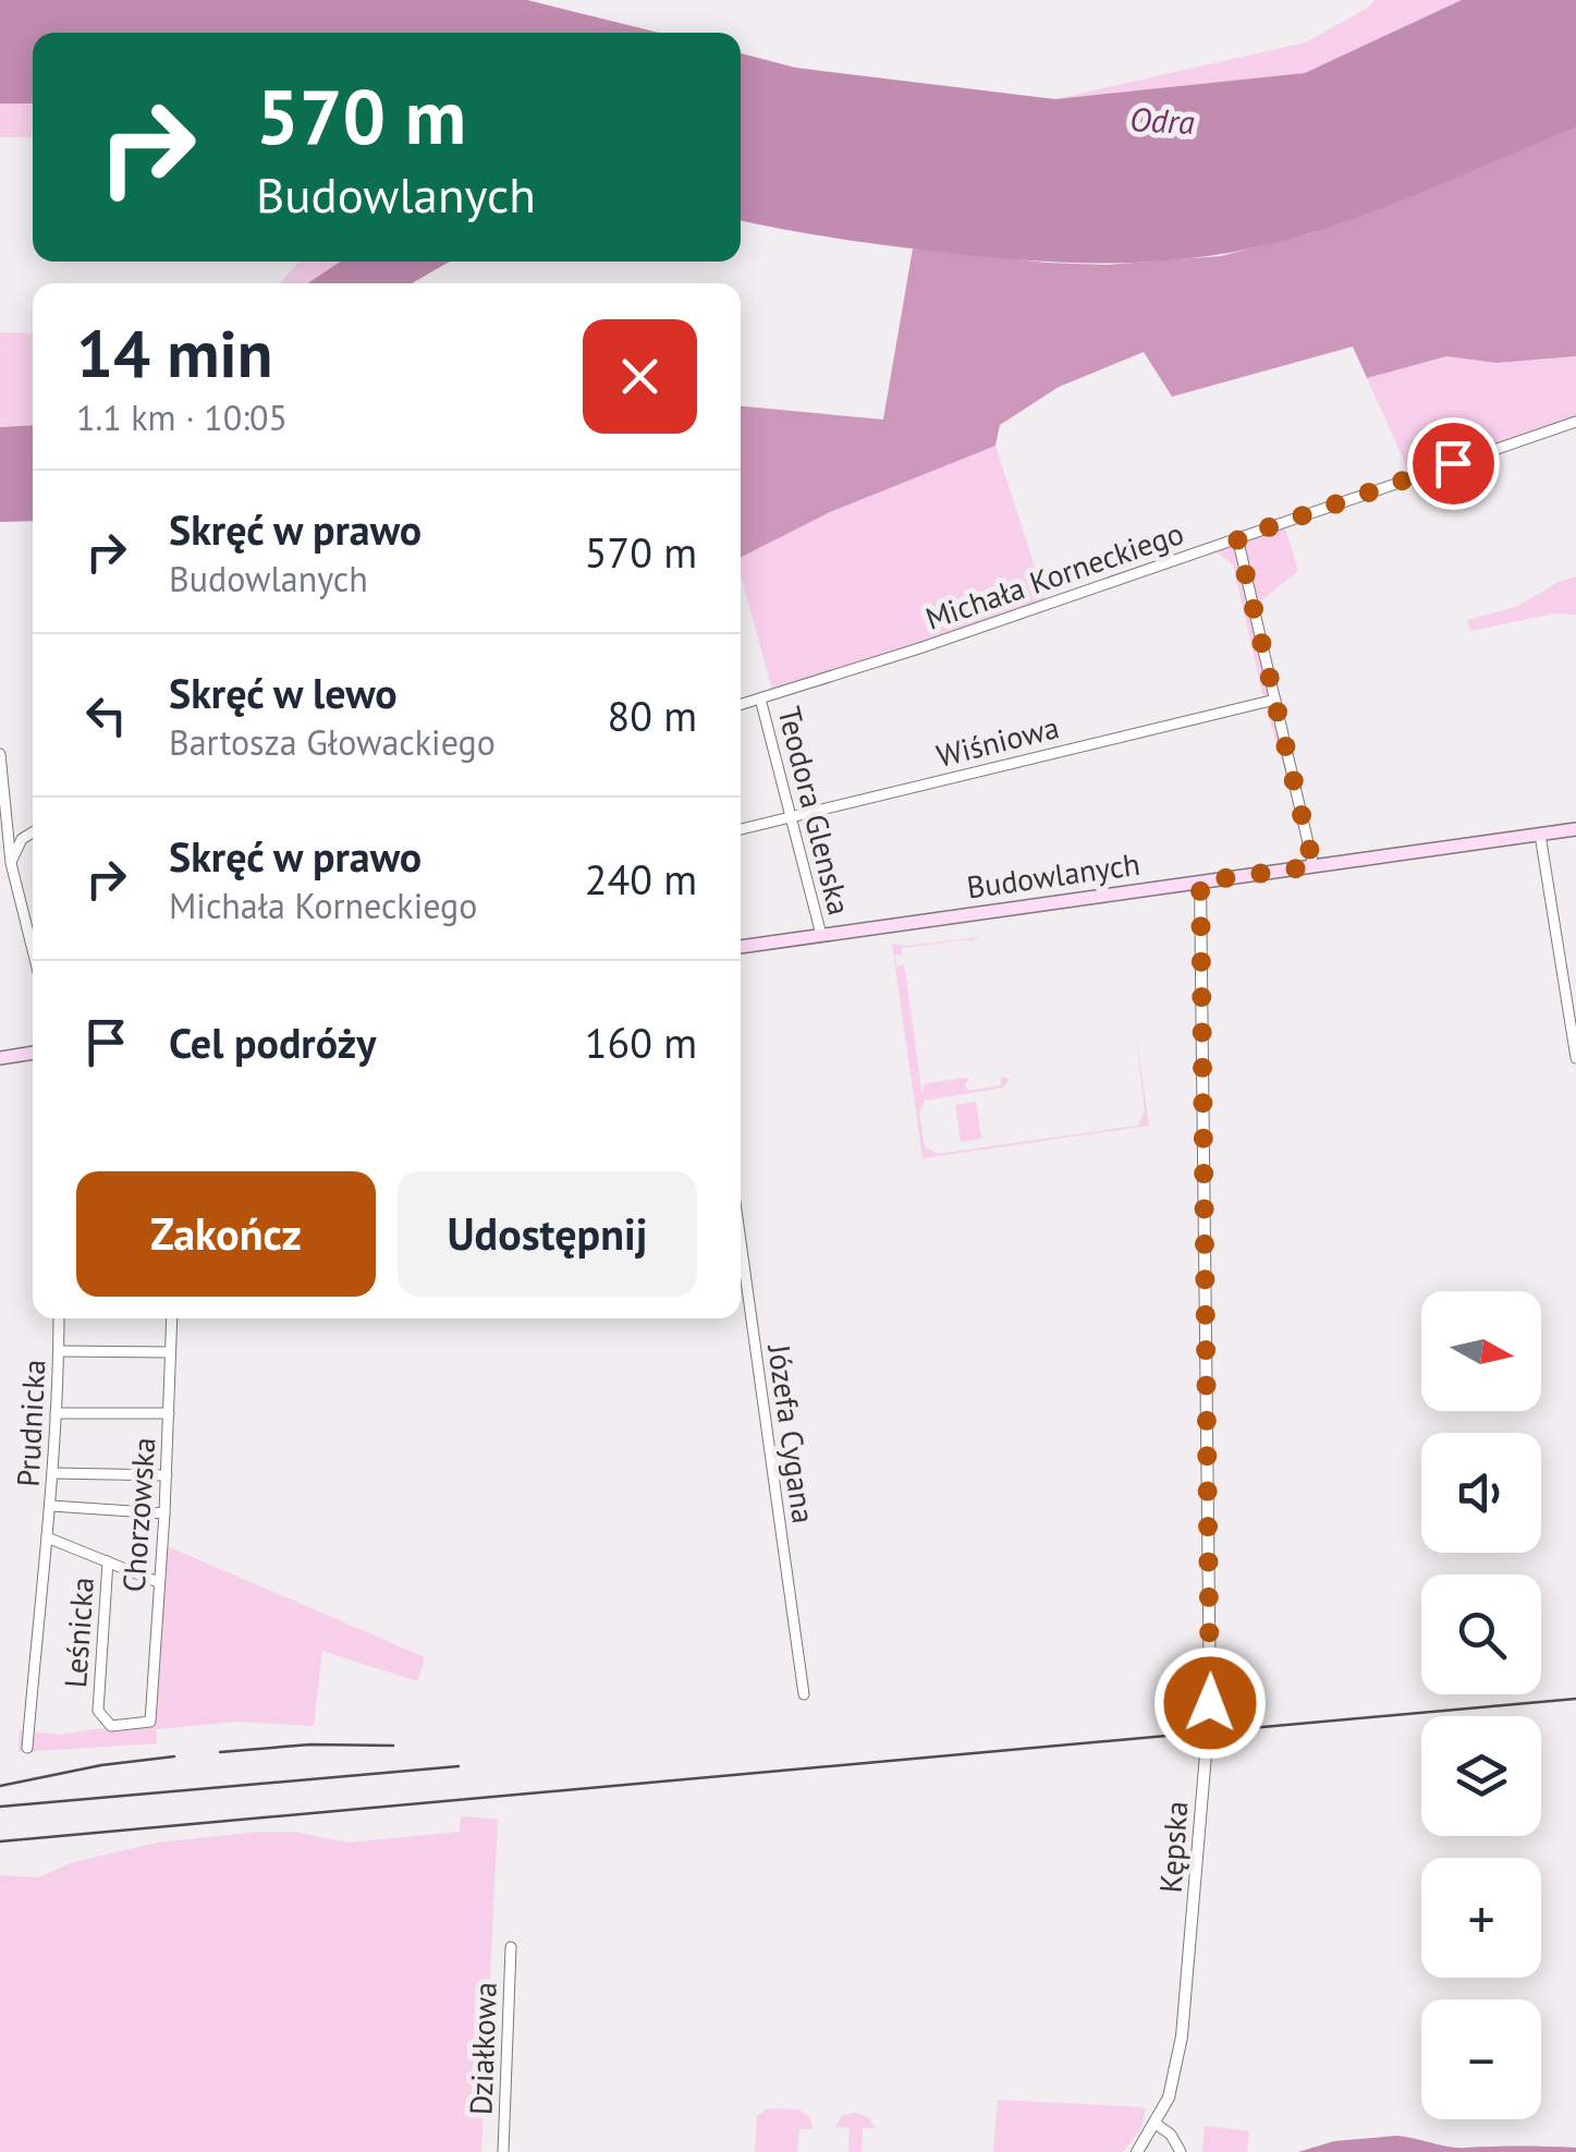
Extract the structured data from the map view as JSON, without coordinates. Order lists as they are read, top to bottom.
{
  "streets": {
    "main road": ["Budowlanych"],
    "street": [
      "Michała Korneckiego",
      "Wiśniowa",
      "Teodora Glenska",
      "Prudnicka",
      "Józefa Cygana",
      "Chorzowska",
      "Leśnicka",
      "Kępska",
      "Działkowa"
    ]
  },
  "crossings": [
    ["Michała Korneckiego", "Teodora Glenska"],
    ["Wiśniowa", "Teodora Glenska"],
    ["Teodora Glenska", "Budowlanych"],
    ["Budowlanych", "Kępska"],
    ["Chorzowska", "Leśnicka"]
  ],
  "water": ["Odra"],
  "north": "right",
  "page": {
    "turn": ["570 m", "Budowlanych"],
    "heading": ["14 min", "1.1 km · 10:05"],
    "list": [
      {
        "name": "Skręć w prawo",
        "note": "Budowlanych",
        "value": "570 m"
      },
      {
        "name": "Skręć w lewo",
        "note": "Bartosza Głowackiego",
        "value": "80 m"
      },
      {
        "name": "Skręć w prawo",
        "note": "Michała Korneckiego",
        "value": "240 m"
      },
      {
        "name": "Cel podróży",
        "value": "160 m"
      }
    ],
    "buttons": ["Zakończ", "Udostępnij"],
    "map_buttons": ["+", "−"]
  }
}
